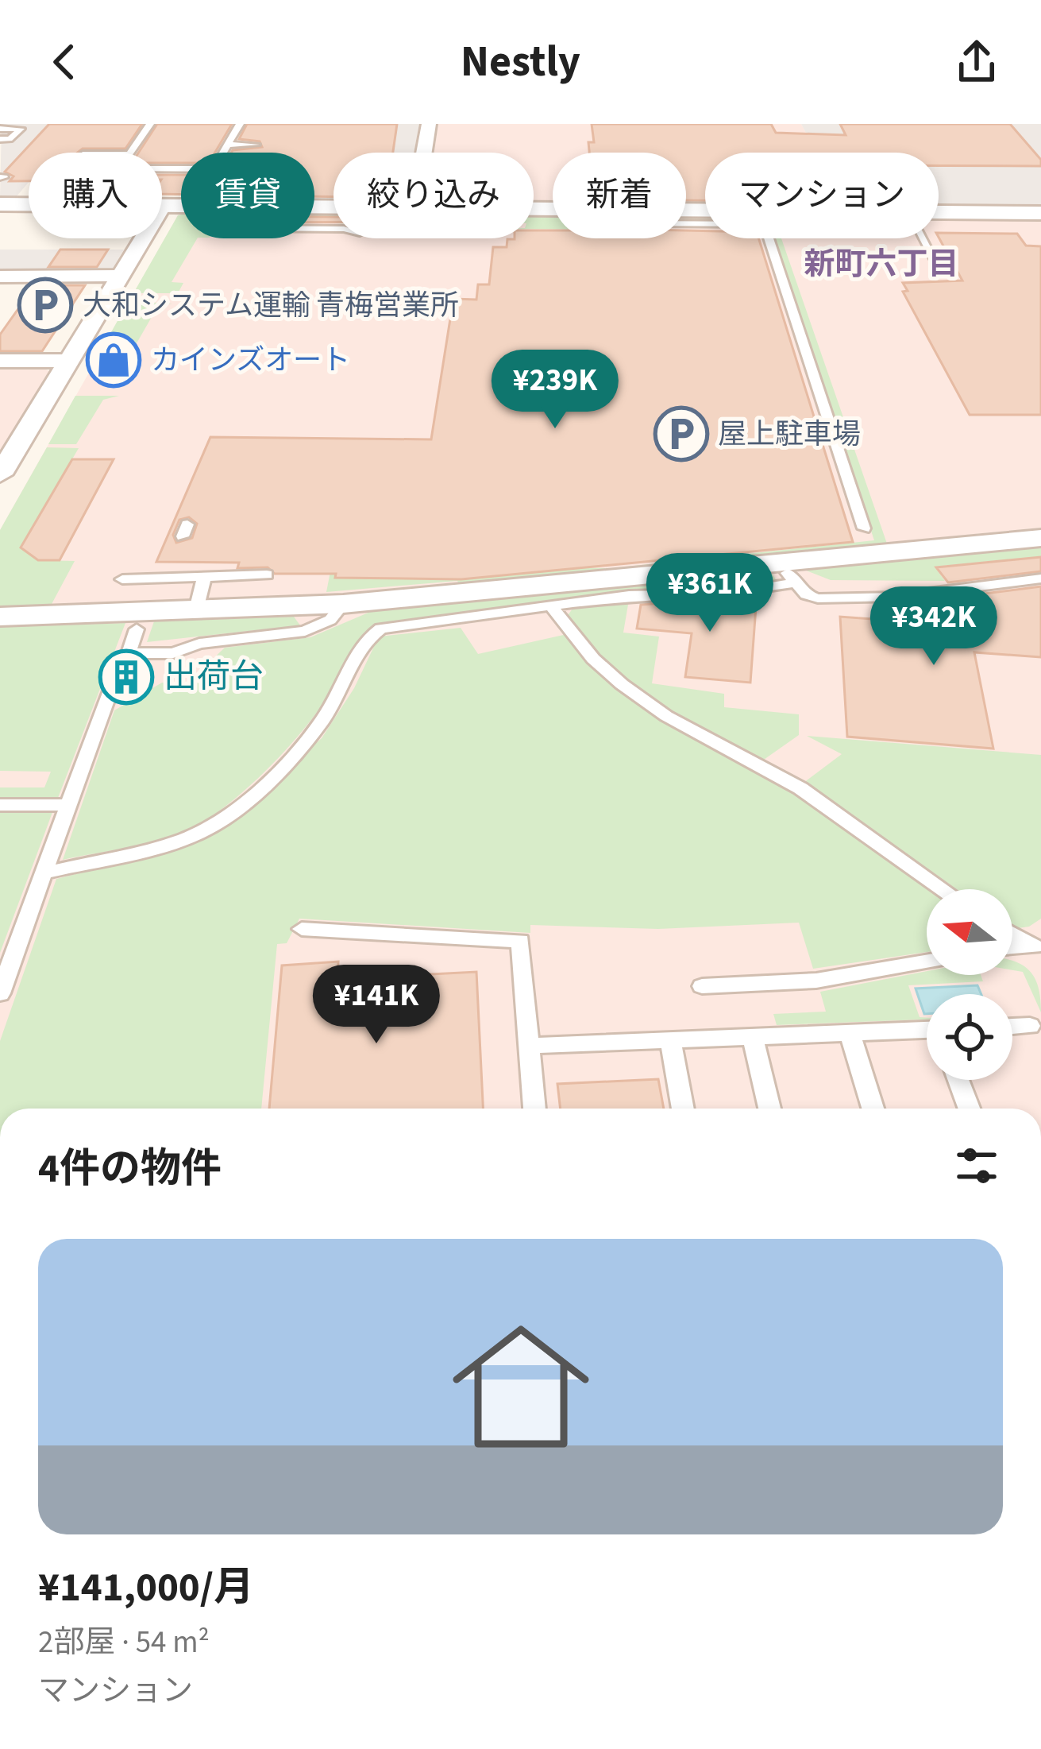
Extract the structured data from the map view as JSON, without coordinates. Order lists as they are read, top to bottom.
{
  "districts": ["新町六丁目"],
  "places": {
    "parking": ["大和システム運輸 青梅営業所", "屋上駐車場"],
    "shop": ["カインズオート"],
    "building": ["出荷台"]
  },
  "north": "left",
  "page": {
    "header": "Nestly",
    "chip": [
      "購入",
      "賃貸",
      "絞り込み",
      "新着",
      "マンション"
    ],
    "price": [
      "¥239K",
      "¥361K",
      "¥342K",
      "¥141K"
    ],
    "heading": "4件の物件",
    "list": [
      {
        "name": "¥141,000/月",
        "note": "2部屋 · 54 m² · マンション"
      }
    ]
  }
}
